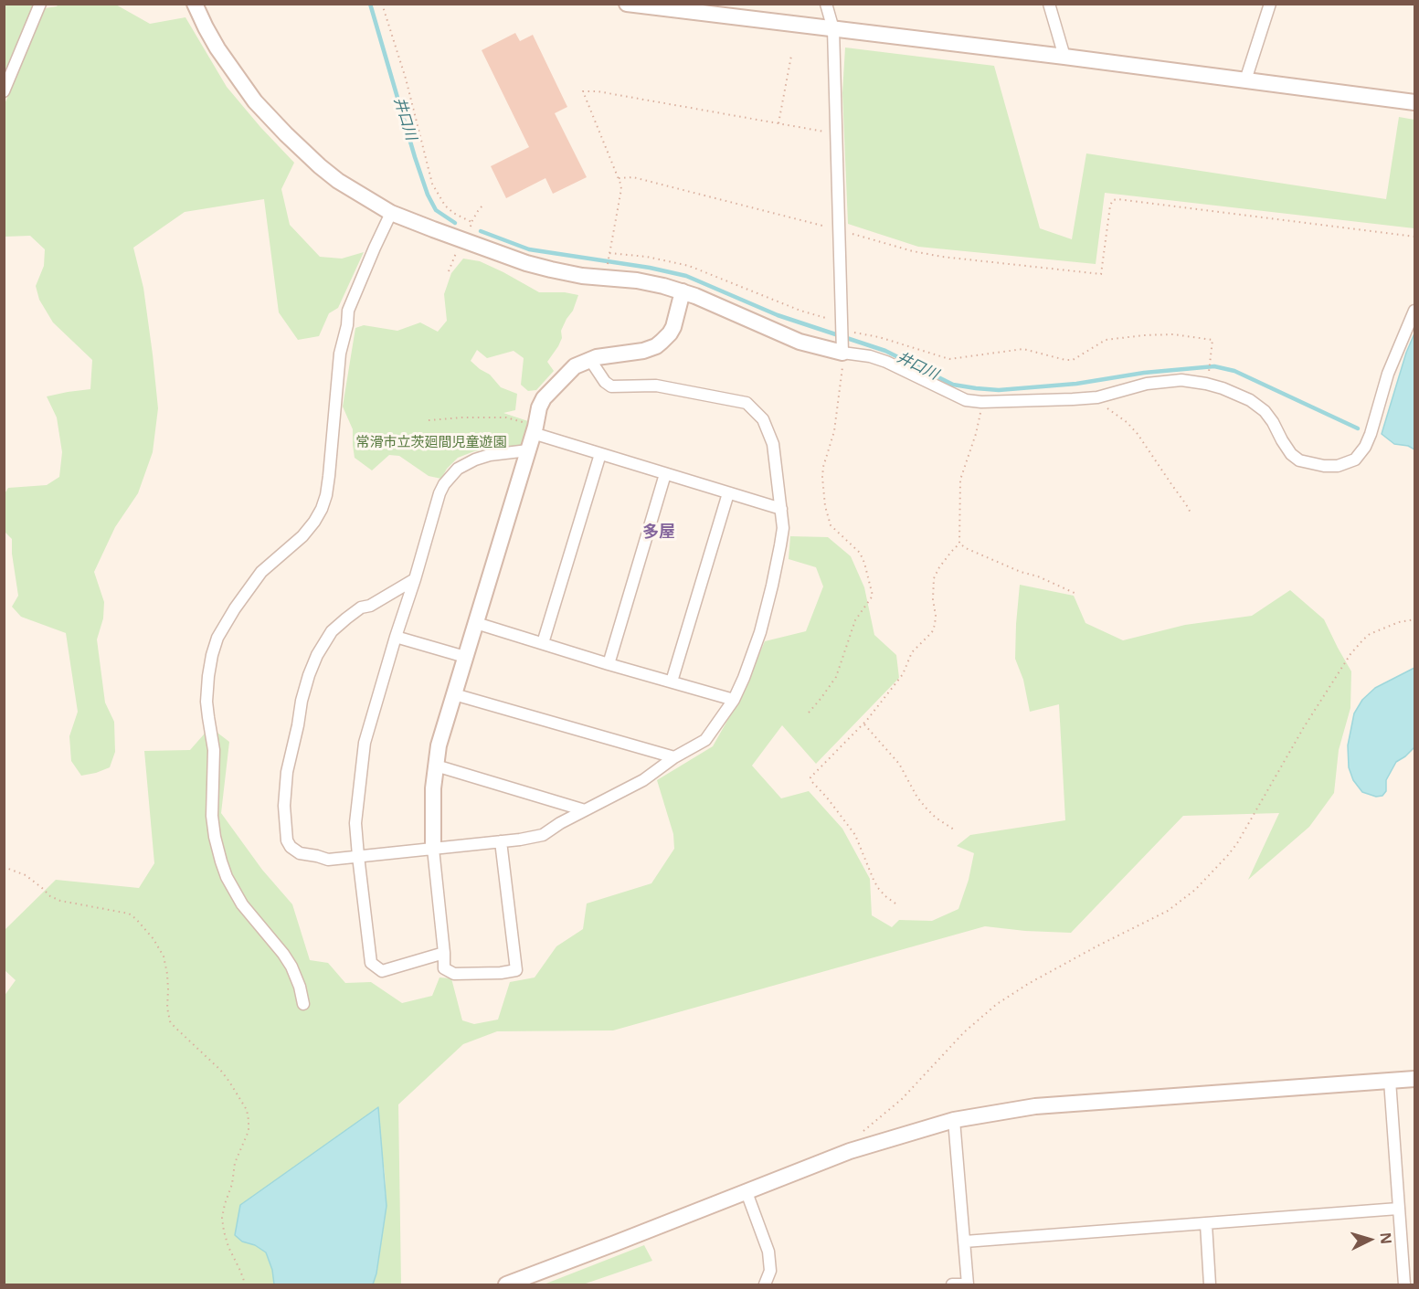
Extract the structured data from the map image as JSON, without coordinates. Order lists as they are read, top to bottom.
{
  "districts": ["多屋"],
  "water": ["井口川"],
  "parks": ["常滑市立茨廻間児童遊園"],
  "north": "right"
}
